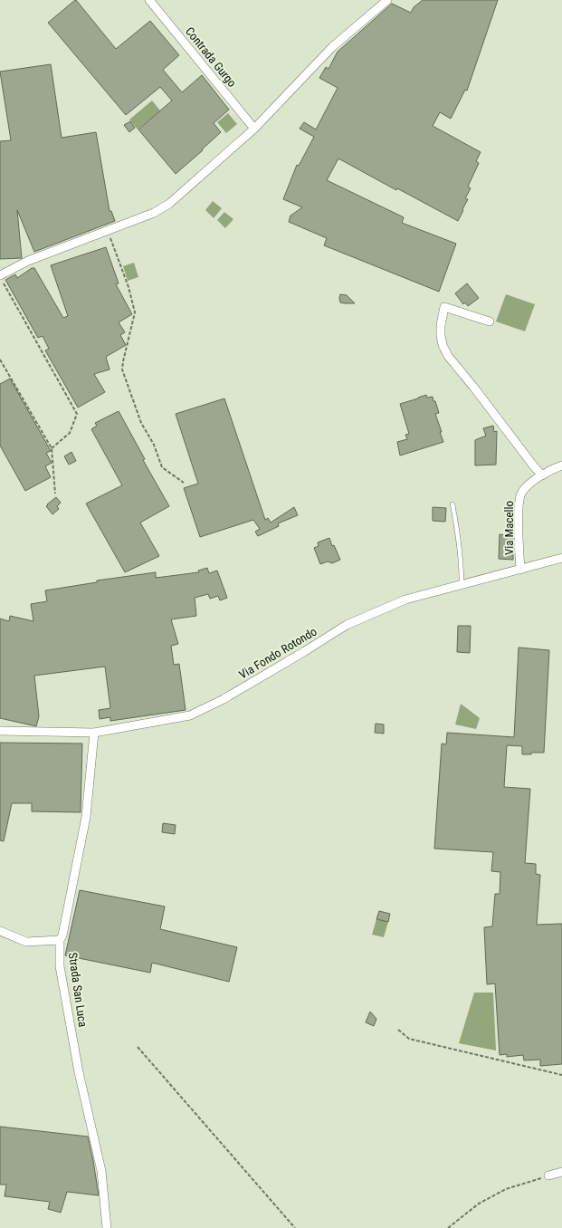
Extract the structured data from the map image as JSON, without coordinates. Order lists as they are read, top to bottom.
{
  "streets": {
    "street": [
      "Contrada Gurgo",
      "Via Macello",
      "Via Fondo Rotondo",
      "Strada San Luca"
    ]
  },
  "crossings": [
    ["Via Macello", "Via Fondo Rotondo"],
    ["Via Fondo Rotondo", "Strada San Luca"]
  ]
}
